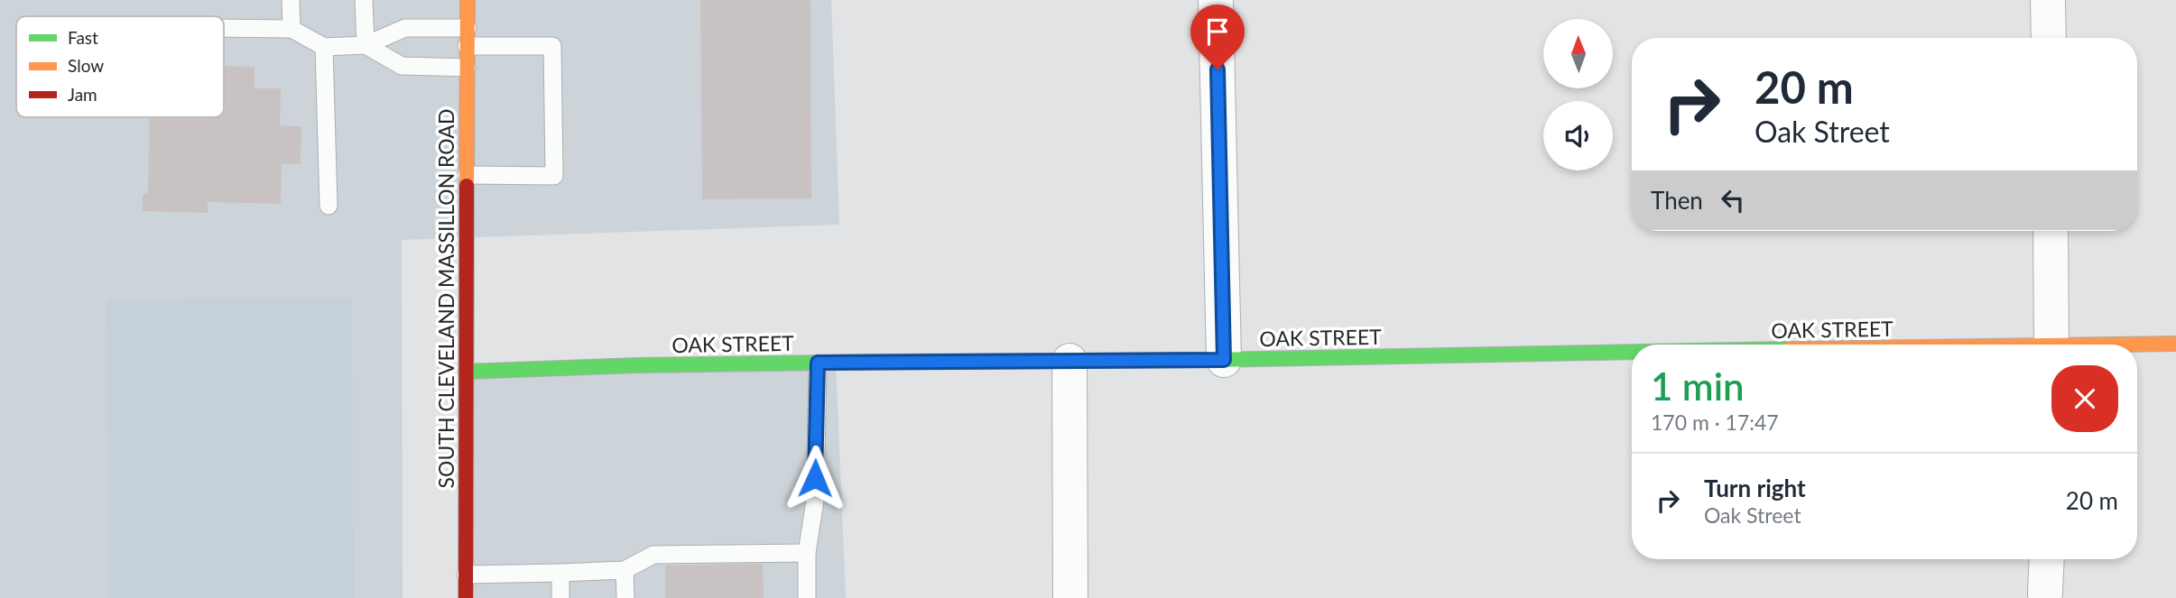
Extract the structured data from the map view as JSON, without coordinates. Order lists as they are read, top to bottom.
{
  "streets": {
    "street": ["SOUTH CLEVELAND MASSILLON ROAD", "OAK STREET"]
  },
  "crossings": [
    ["SOUTH CLEVELAND MASSILLON ROAD", "OAK STREET"]
  ],
  "legend": ["Fast", "Slow", "Jam"],
  "north": "top",
  "page": {
    "turn": ["20 m", "Oak Street"],
    "then": "Then",
    "heading": ["1 min", "170 m · 17:47"],
    "list": [
      {
        "name": "Turn right",
        "note": "Oak Street",
        "value": "20 m"
      }
    ]
  }
}
